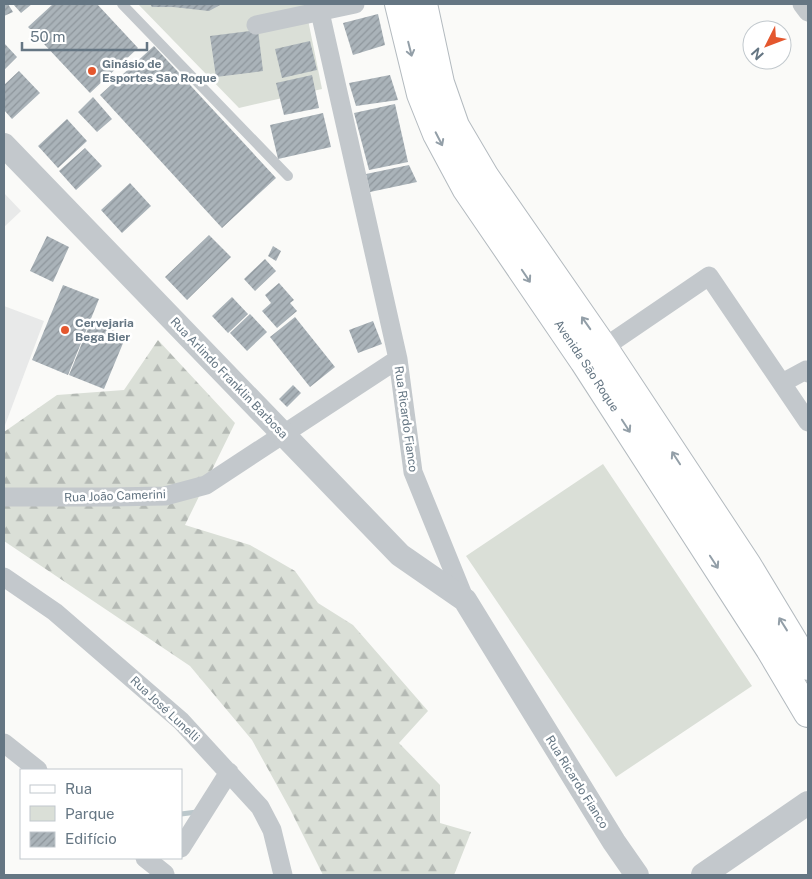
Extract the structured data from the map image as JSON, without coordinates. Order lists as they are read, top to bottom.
{
  "streets": {
    "main road": ["Avenida São Roque"],
    "street": [
      "Rua Arlindo Franklin Barbosa",
      "Rua Ricardo Fianco",
      "Rua João Camerini",
      "Rua José Lunelli"
    ]
  },
  "crossings": [
    ["Rua Arlindo Franklin Barbosa", "Rua Ricardo Fianco"],
    ["Rua Arlindo Franklin Barbosa", "Rua João Camerini"],
    ["Rua Ricardo Fianco", "Rua João Camerini"]
  ],
  "places": ["Ginásio de Esportes São Roque", "Cervejaria Bega Bier"],
  "legend": ["Rua", "Parque", "Edifício"],
  "scale_bar": "50 m",
  "north": "bottom left"
}
